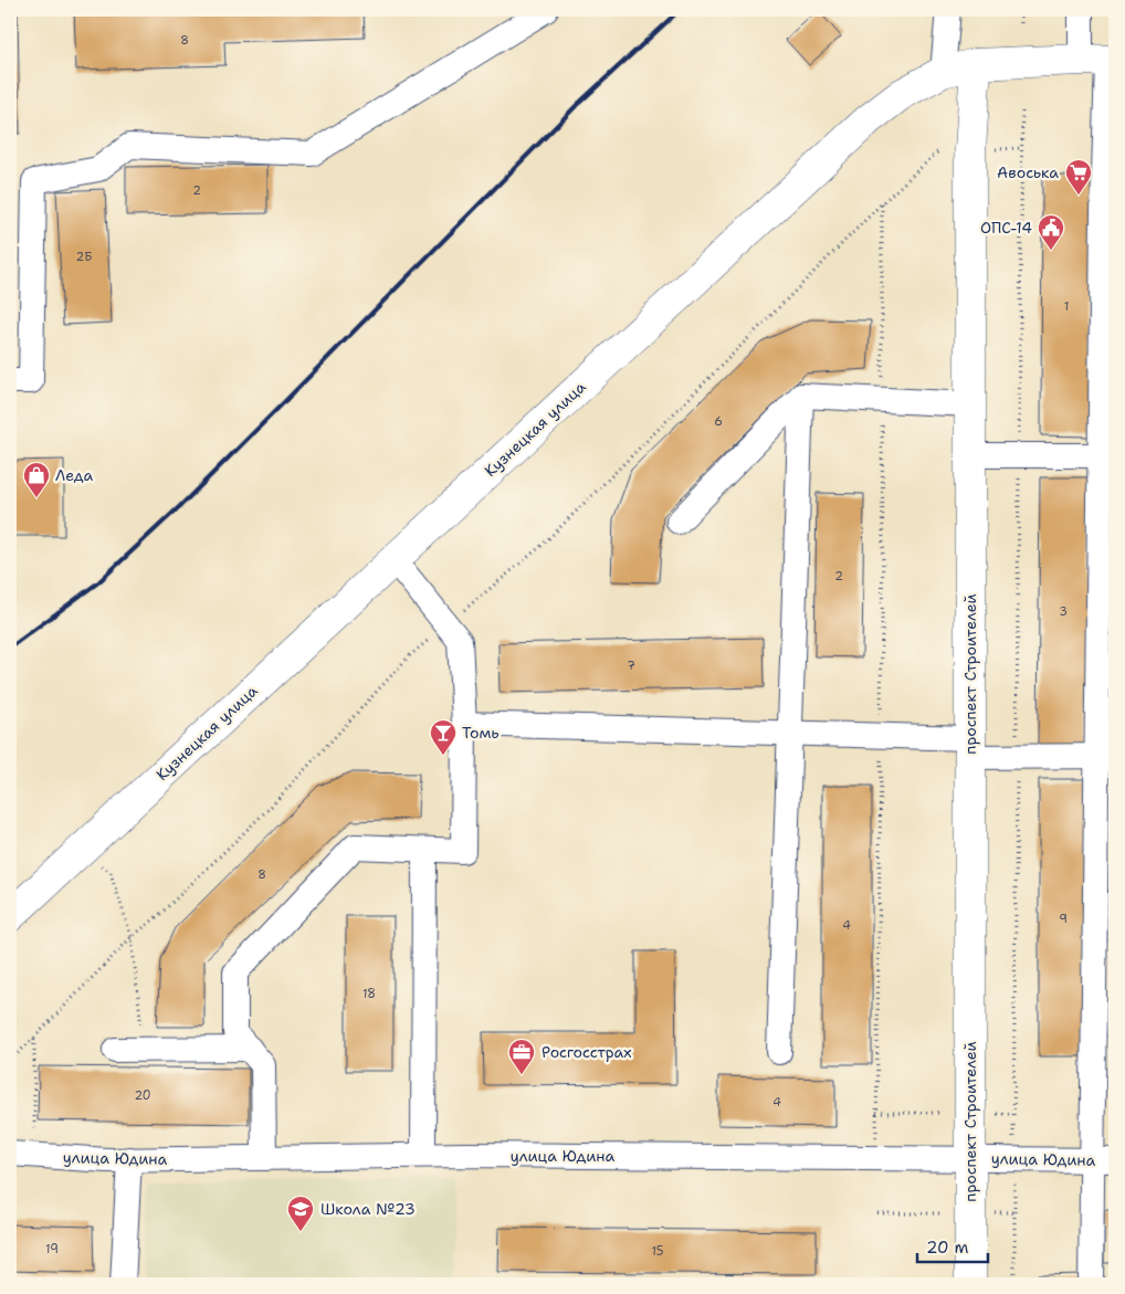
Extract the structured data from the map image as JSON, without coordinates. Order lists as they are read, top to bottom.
{
  "streets": {
    "main road": ["Кузнецкая улица", "проспект Строителей"],
    "street": ["улица Юдина"]
  },
  "crossings": [
    ["Кузнецкая улица", "проспект Строителей"],
    ["проспект Строителей", "улица Юдина"]
  ],
  "places": {
    "supermarket": ["Авоська"],
    "public building": ["ОПС-14"],
    "shop": ["Леда"],
    "bar": ["Томь"],
    "office": ["Росгосстрах"],
    "school or university": ["Школа №23"]
  },
  "house_numbers": [
    "8",
    "2",
    "2Б",
    "1",
    "6",
    "2",
    "3",
    "7",
    "8",
    "9",
    "4",
    "18",
    "20",
    "4",
    "19",
    "15"
  ],
  "scale_bar": "20 m"
}
